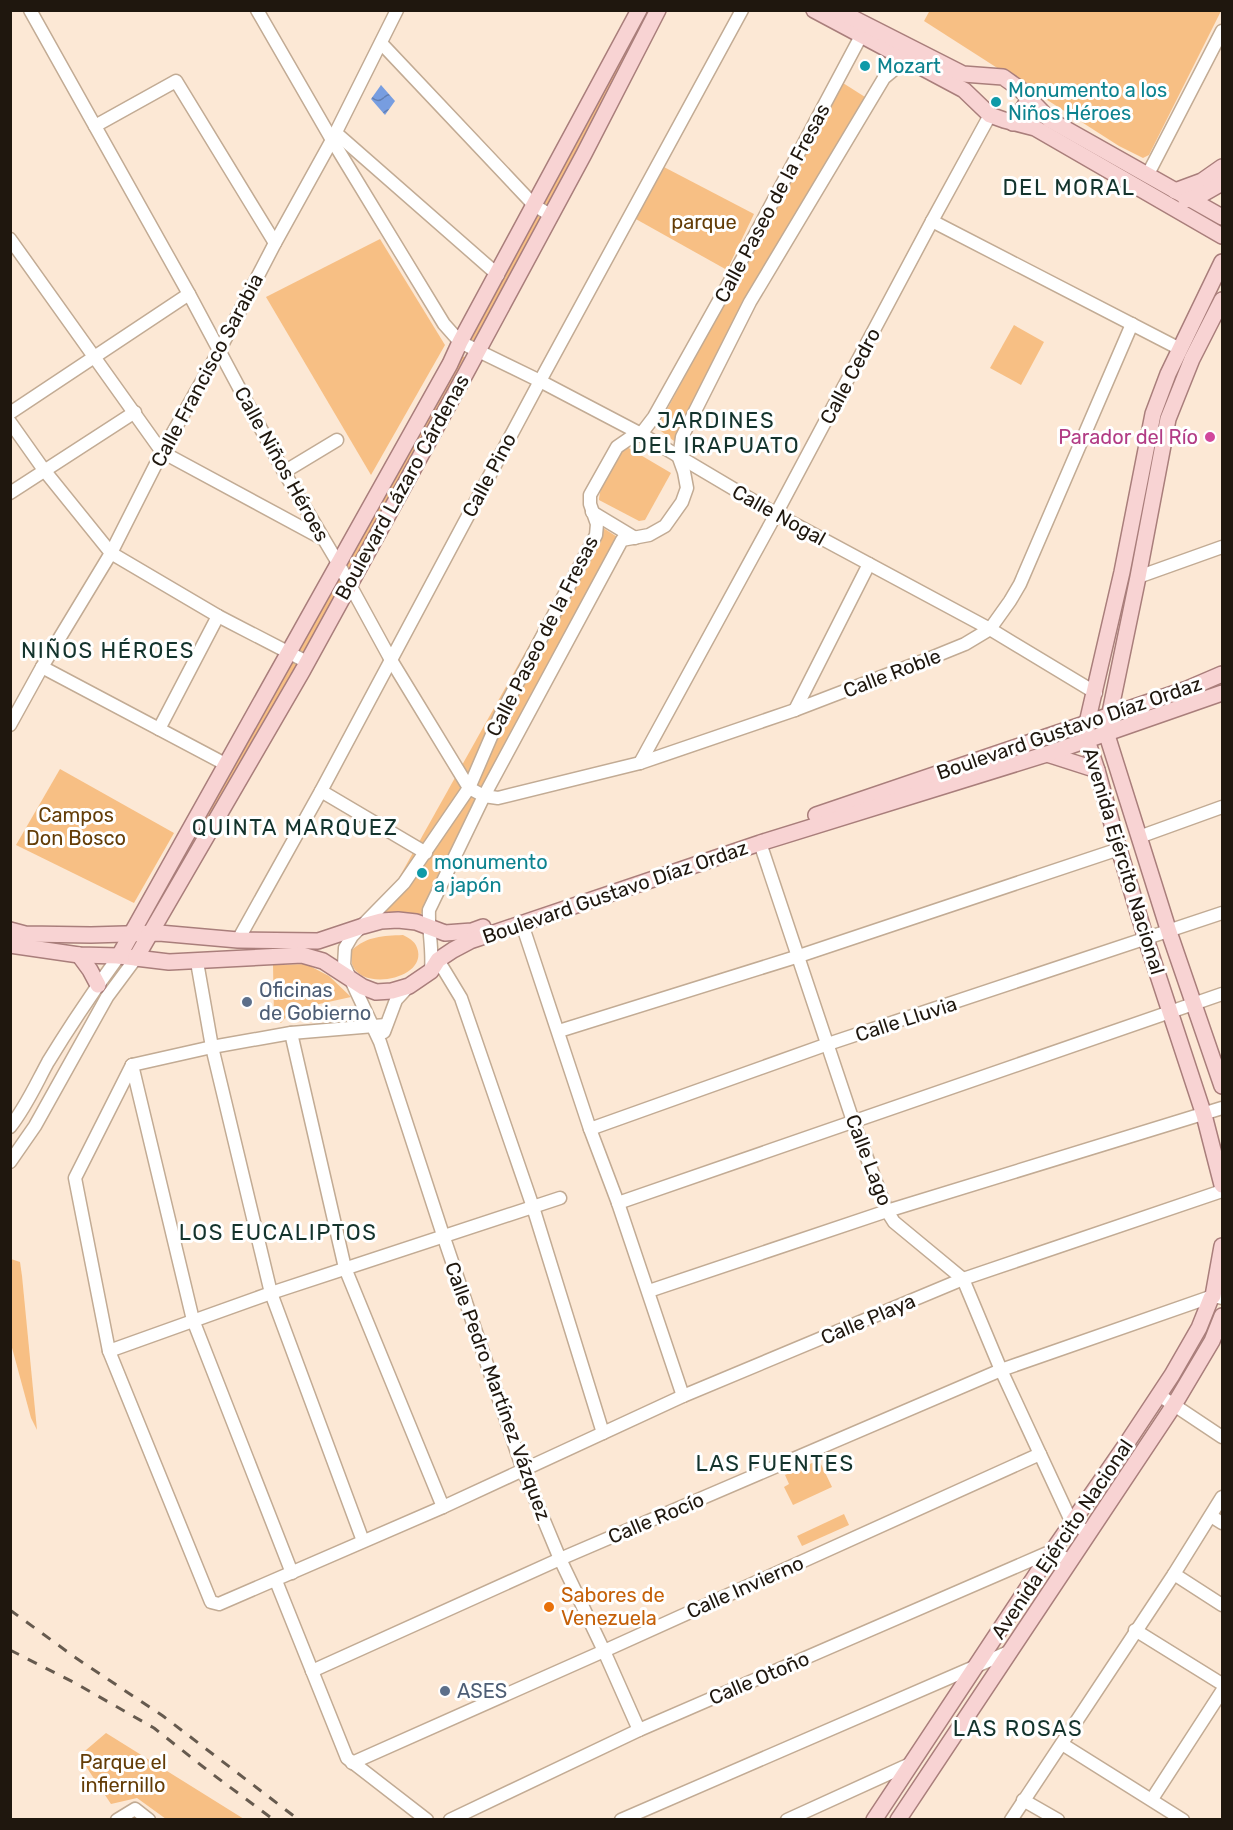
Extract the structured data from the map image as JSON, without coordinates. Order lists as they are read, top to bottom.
{
  "streets": {
    "main road": ["Boulevard Lázaro Cárdenas", "Boulevard Gustavo Díaz Ordaz", "Avenida Ejército Nacional"],
    "street": [
      "Calle Paseo de la Fresas",
      "Calle Francisco Sarabia",
      "Calle Cedro",
      "Calle Niños Héroes",
      "Calle Pino",
      "Calle Nogal",
      "Calle Roble",
      "Calle Lluvia",
      "Calle Lago",
      "Calle Playa",
      "Calle Pedro Martínez Vázquez",
      "Calle Rocío",
      "Calle Invierno",
      "Calle Otoño"
    ]
  },
  "crossings": [
    ["Calle Paseo de la Fresas", "Calle Niños Héroes"],
    ["Calle Paseo de la Fresas", "Calle Nogal"],
    ["Calle Paseo de la Fresas", "Calle Roble"],
    ["Calle Paseo de la Fresas", "Boulevard Gustavo Díaz Ordaz"],
    ["Calle Paseo de la Fresas", "Calle Pedro Martínez Vázquez"],
    ["Calle Francisco Sarabia", "Calle Niños Héroes"],
    ["Calle Cedro", "Calle Nogal"],
    ["Calle Cedro", "Calle Roble"],
    ["Calle Niños Héroes", "Calle Pino"],
    ["Calle Niños Héroes", "Boulevard Lázaro Cárdenas"],
    ["Calle Pino", "Calle Nogal"],
    ["Calle Pino", "Boulevard Gustavo Díaz Ordaz"],
    ["Boulevard Lázaro Cárdenas", "Calle Nogal"],
    ["Boulevard Lázaro Cárdenas", "Boulevard Gustavo Díaz Ordaz"],
    ["Calle Nogal", "Calle Roble"],
    ["Calle Nogal", "Avenida Ejército Nacional"],
    ["Boulevard Gustavo Díaz Ordaz", "Avenida Ejército Nacional"],
    ["Boulevard Gustavo Díaz Ordaz", "Calle Lago"],
    ["Boulevard Gustavo Díaz Ordaz", "Calle Pedro Martínez Vázquez"],
    ["Avenida Ejército Nacional", "Calle Lluvia"],
    ["Avenida Ejército Nacional", "Calle Lago"],
    ["Avenida Ejército Nacional", "Calle Rocío"],
    ["Avenida Ejército Nacional", "Calle Otoño"],
    ["Calle Lluvia", "Calle Lago"],
    ["Calle Lago", "Calle Playa"],
    ["Calle Lago", "Calle Rocío"],
    ["Calle Lago", "Calle Invierno"],
    ["Calle Playa", "Calle Pedro Martínez Vázquez"],
    ["Calle Pedro Martínez Vázquez", "Calle Rocío"],
    ["Calle Pedro Martínez Vázquez", "Calle Invierno"],
    ["Calle Pedro Martínez Vázquez", "Calle Otoño"]
  ],
  "districts": [
    "DEL MORAL",
    "JARDINES DEL IRAPUATO",
    "NIÑOS HÉROES",
    "QUINTA MARQUEZ",
    "LOS EUCALIPTOS",
    "LAS FUENTES",
    "LAS ROSAS"
  ],
  "parks": ["parque", "Campos Don Bosco", "Parque el infiernillo"],
  "places": [
    "Mozart",
    "Monumento a los Niños Héroes",
    "Parador del Río",
    "monumento a japón",
    "Oficinas de Gobierno",
    "Sabores de Venezuela",
    "ASES"
  ]
}
